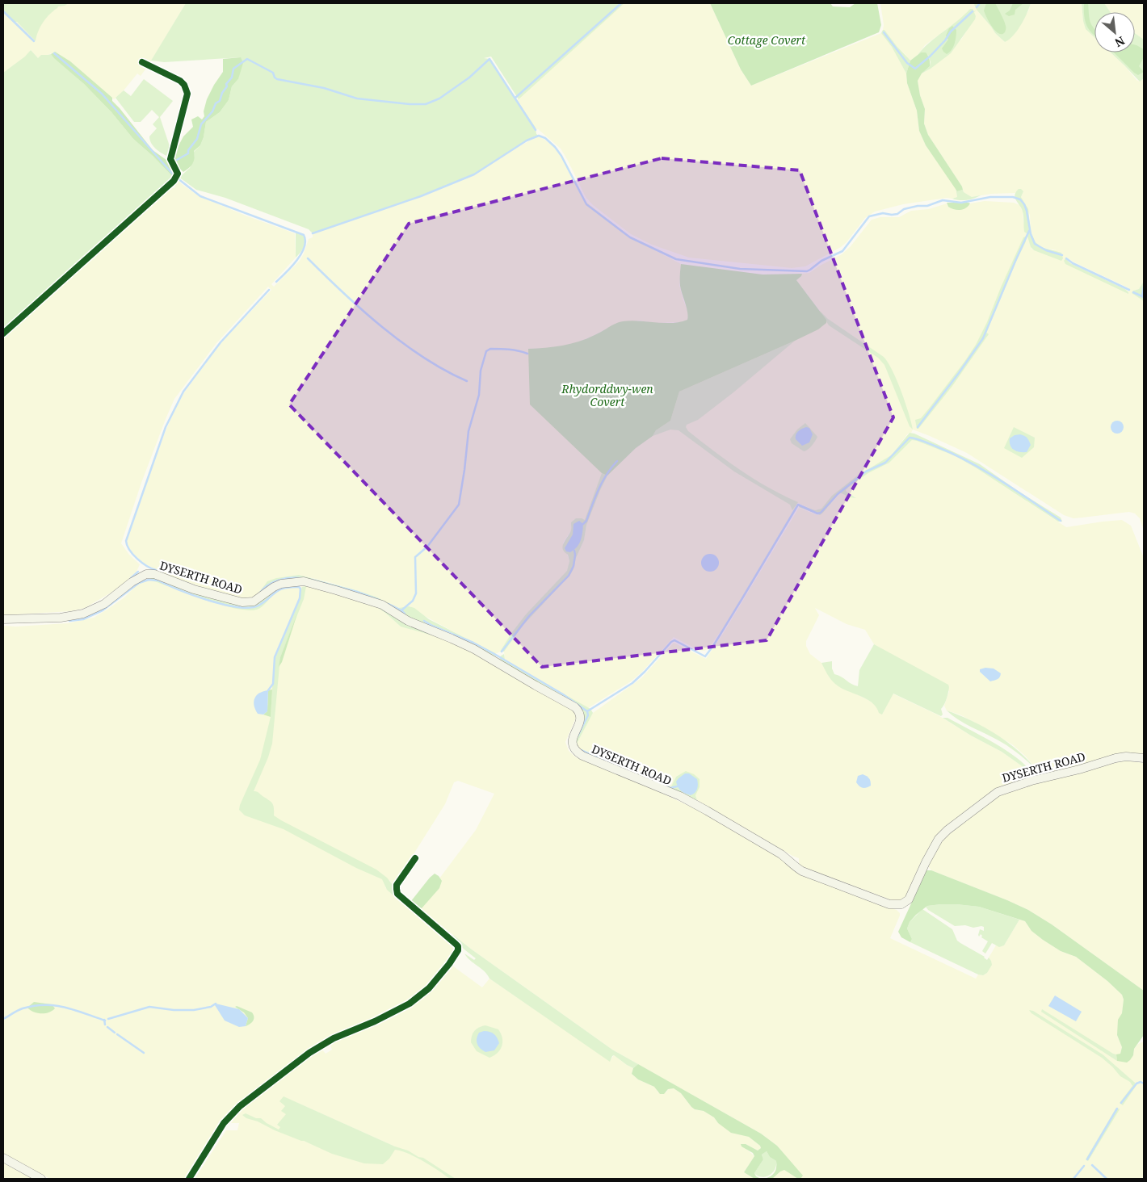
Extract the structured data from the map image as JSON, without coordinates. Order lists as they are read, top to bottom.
{
  "streets": {
    "main road": ["DYSERTH ROAD"]
  },
  "parks": ["Cottage Covert", "Rhydorddwy-wen Covert"],
  "north": "bottom right"
}
